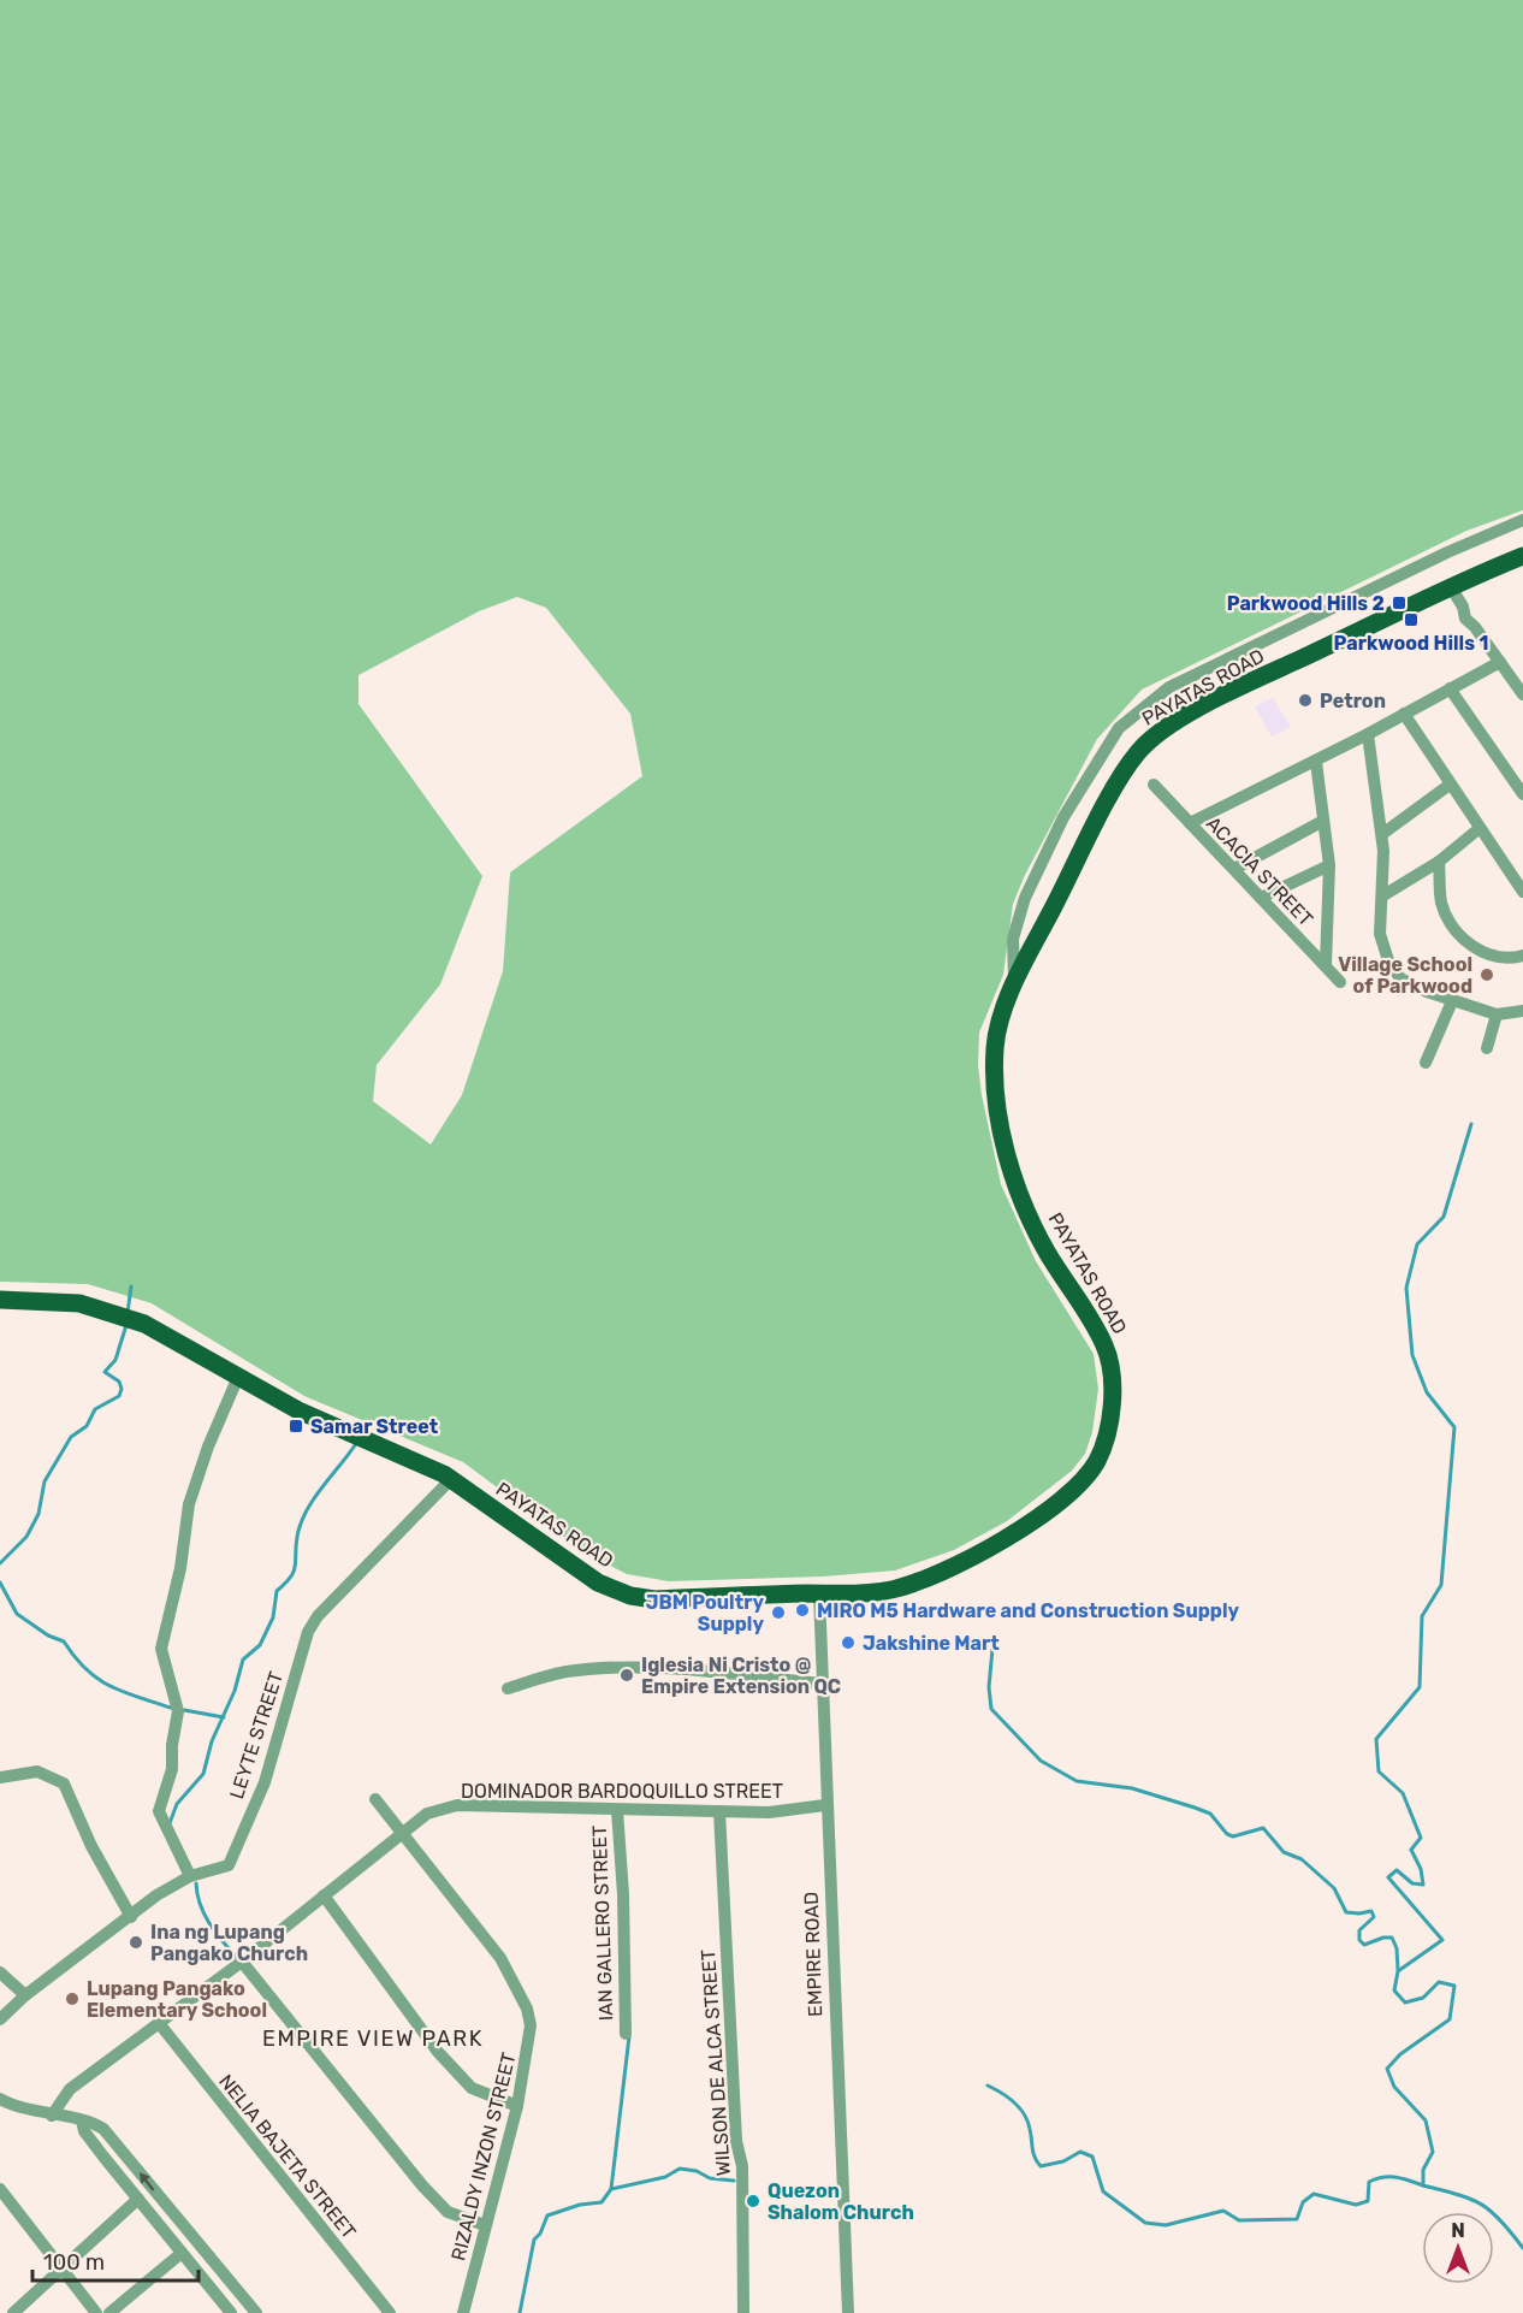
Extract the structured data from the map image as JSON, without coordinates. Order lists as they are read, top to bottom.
{
  "streets": {
    "main road": ["PAYATAS ROAD"],
    "street": [
      "ACACIA STREET",
      "LEYTE STREET",
      "DOMINADOR BARDOQUILLO STREET",
      "IAN GALLERO STREET",
      "EMPIRE ROAD",
      "WILSON DE ALCA STREET",
      "NELIA BAJETA STREET",
      "RIZALDY INZON STREET"
    ]
  },
  "crossings": [
    ["PAYATAS ROAD", "LEYTE STREET"],
    ["PAYATAS ROAD", "EMPIRE ROAD"],
    ["DOMINADOR BARDOQUILLO STREET", "IAN GALLERO STREET"],
    ["DOMINADOR BARDOQUILLO STREET", "EMPIRE ROAD"],
    ["DOMINADOR BARDOQUILLO STREET", "WILSON DE ALCA STREET"],
    ["DOMINADOR BARDOQUILLO STREET", "NELIA BAJETA STREET"],
    ["DOMINADOR BARDOQUILLO STREET", "RIZALDY INZON STREET"]
  ],
  "districts": ["EMPIRE VIEW PARK"],
  "places": {
    "transit": ["Parkwood Hills 2", "Parkwood Hills 1", "Samar Street"],
    "other": [
      "Petron",
      "Village School of Parkwood",
      "MIRO M5 Hardware and Construction Supply",
      "JBM Poultry Supply",
      "Jakshine Mart",
      "Iglesia Ni Cristo @ Empire Extension QC",
      "Ina ng Lupang Pangako Church",
      "Lupang Pangako Elementary School",
      "Quezon Shalom Church"
    ]
  },
  "scale_bar": "100 m",
  "north": "top"
}
